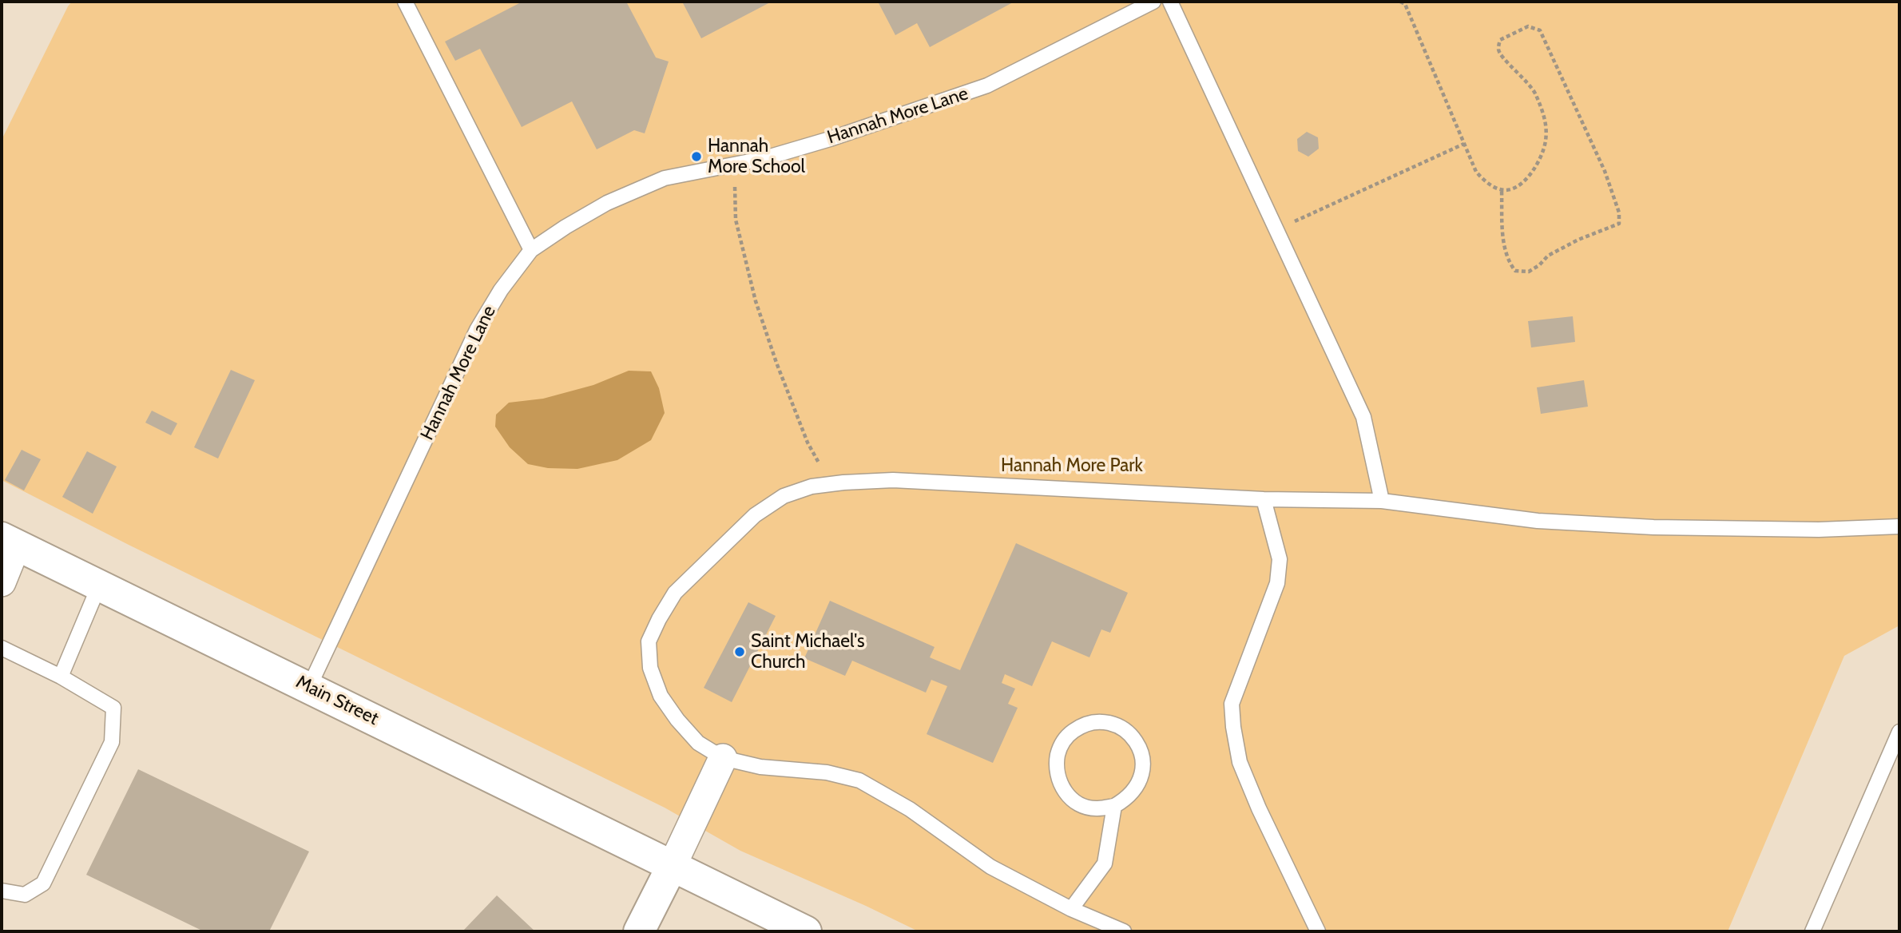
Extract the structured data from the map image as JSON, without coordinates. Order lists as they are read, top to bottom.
{
  "streets": {
    "main road": ["Main Street"],
    "lane": ["Hannah More Lane"]
  },
  "crossings": [
    ["Hannah More Lane", "Main Street"]
  ],
  "parks": ["Hannah More Park"],
  "places": ["Hannah More School", "Saint Michael's Church"]
}
